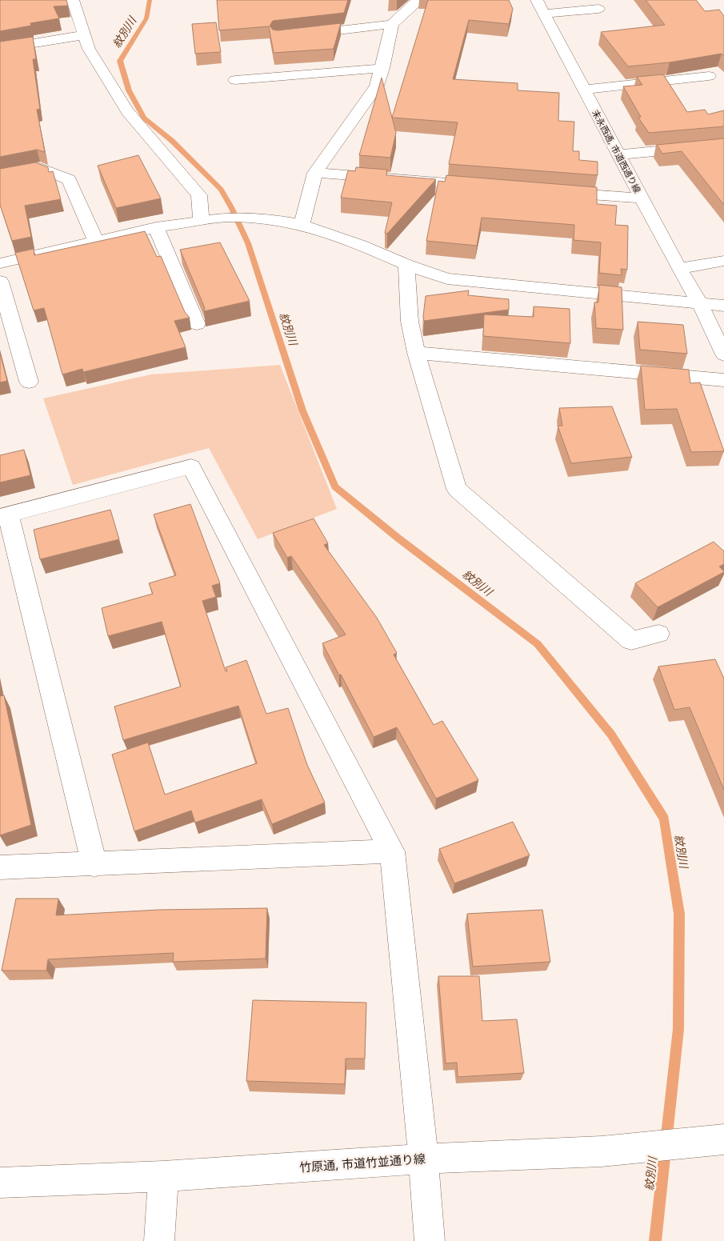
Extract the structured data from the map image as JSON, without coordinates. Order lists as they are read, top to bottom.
{
  "streets": {
    "street": ["末永西通, 市道西通り線", "竹原通, 市道竹並通り線"]
  },
  "water": ["紋別川"]
}
